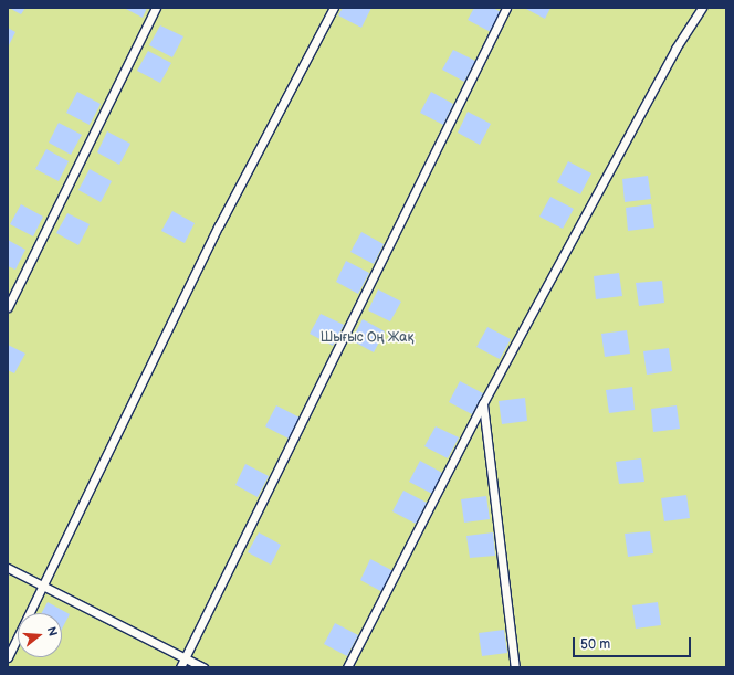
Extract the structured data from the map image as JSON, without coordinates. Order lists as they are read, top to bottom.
{
  "parks": ["Шығыс Оң Жақ"],
  "scale_bar": "50 m",
  "north": "right"
}
